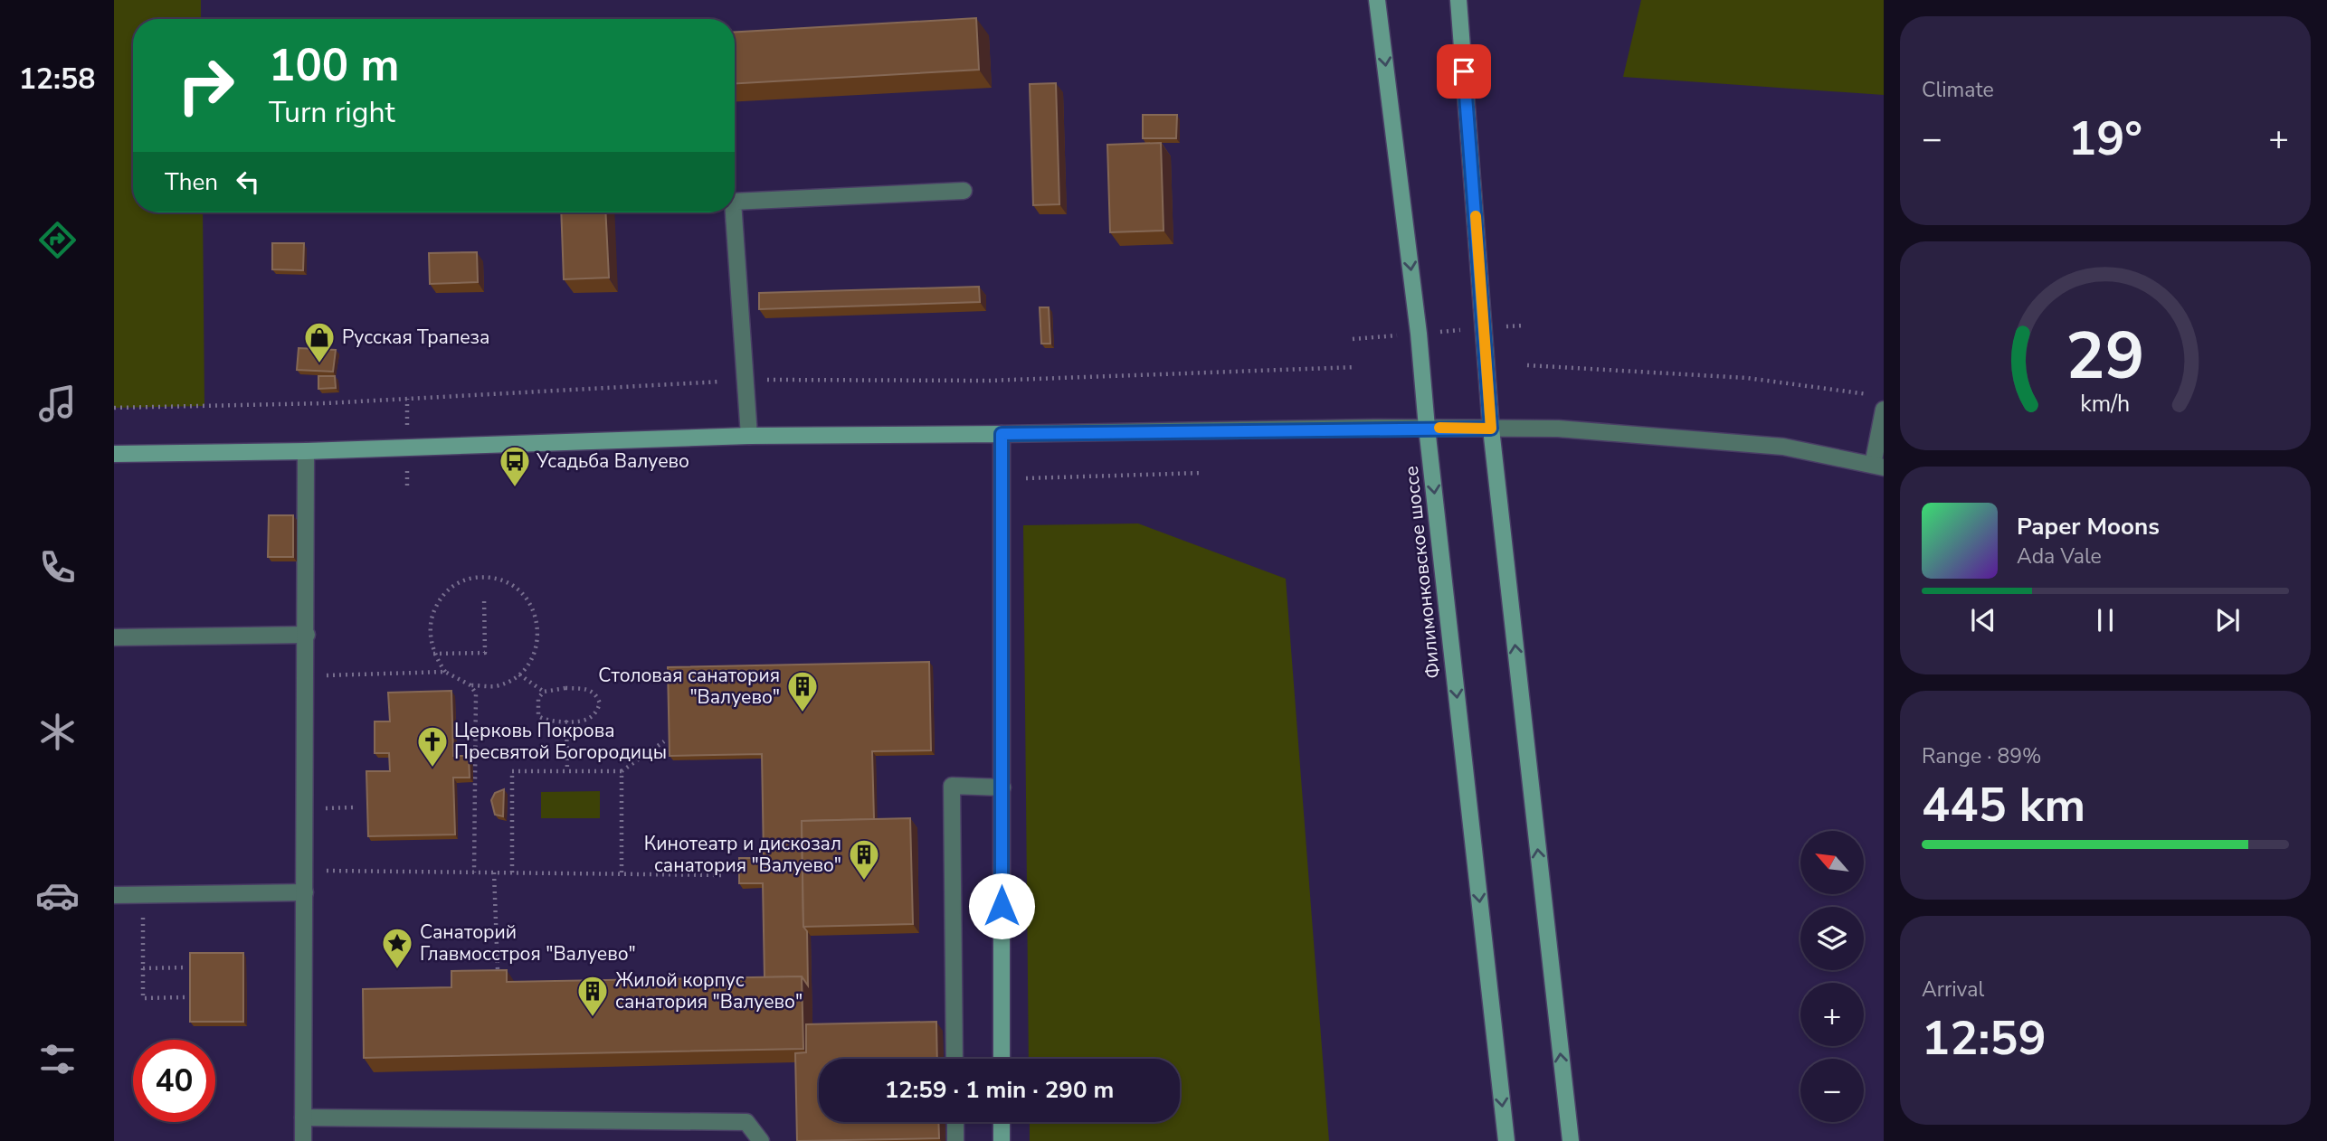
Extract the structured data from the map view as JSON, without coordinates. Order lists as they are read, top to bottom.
{
  "streets": {
    "main road": ["Филимонковское шоссе"]
  },
  "places": {
    "shop": ["Русская Трапеза"],
    "bus stop": ["Усадьба Валуево"],
    "building": ["Столовая санатория \"Валуево\"", "Кинотеатр и дискозал санатория \"Валуево\"", "Жилой корпус санатория \"Валуево\""],
    "church": ["Церковь Покрова Пресвятой Богородицы"],
    "place": ["Санаторий Главмосстроя \"Валуево\""]
  },
  "north": "top left",
  "page": {
    "tabs": "12:58",
    "tile": [
      "Climate",
      ["Range · 89%", "445 km"],
      ["Arrival", "12:59"]
    ],
    "turn": ["100 m", "Turn right"],
    "heat": ["−", "19°", "+"],
    "then": "Then",
    "song": ["Paper Moons", "Ada Vale"],
    "map_buttons": ["+", "−"],
    "limit": "40",
    "trip": "12:59 · 1 min · 290 m",
    "gauge": ["29", "km/h"]
  }
}
